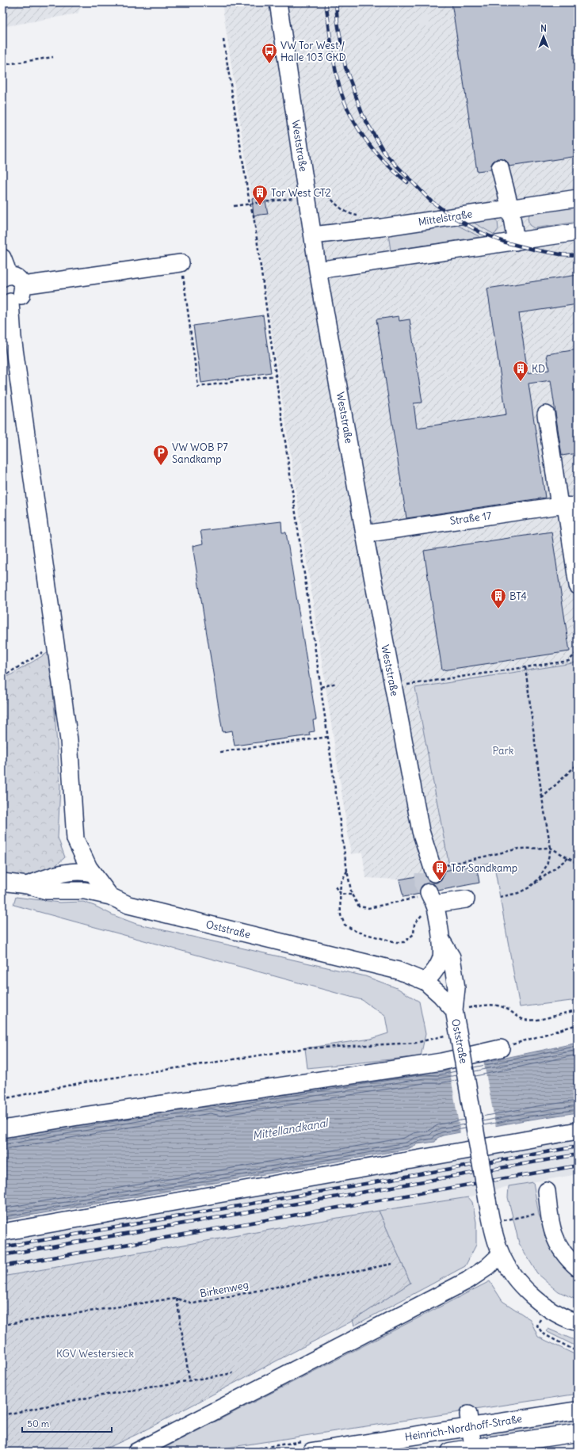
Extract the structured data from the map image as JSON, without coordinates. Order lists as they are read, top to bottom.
{
  "streets": {
    "main road": ["Heinrich-Nordhoff-Straße"],
    "street": [
      "Weststraße",
      "Mittelstraße",
      "Straße 17",
      "Oststraße"
    ],
    "path": ["Birkenweg"]
  },
  "crossings": [
    ["Weststraße", "Mittelstraße"],
    ["Weststraße", "Straße 17"]
  ],
  "water": ["Mittellandkanal"],
  "parks": ["Park", "KGV Westersieck"],
  "places": {
    "bus stop": ["VW Tor West / Halle 103 CKD"],
    "building": [
      "Tor West CT2",
      "KD",
      "BT4",
      "Tor Sandkamp"
    ],
    "parking": ["VW WOB P7 Sandkamp"]
  },
  "scale_bar": "50 m",
  "north": "top"
}
